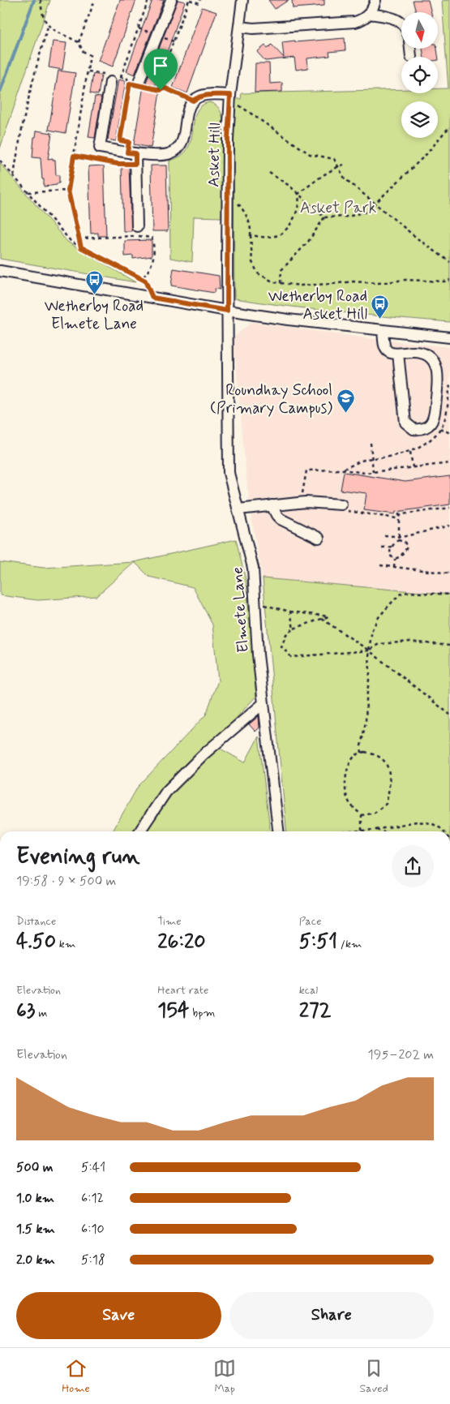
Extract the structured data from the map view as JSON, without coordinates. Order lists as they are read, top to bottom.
{
  "streets": {
    "street": ["Asket Hill", "Elmete Lane"]
  },
  "crossings": [
    ["Asket Hill", "Elmete Lane"]
  ],
  "parks": ["Asket Park"],
  "places": {
    "bus stop": ["Wetherby Road Elmete Lane", "Wetherby Road Asket Hill"],
    "school or university": ["Roundhay School (Primary Campus)"]
  },
  "north": "bottom",
  "page": {
    "heading": ["Evening run", "19:58 · 9 × 500 m"],
    "stats": [
      ["Distance", "4.50 km"],
      ["Time", "26:20"],
      ["Pace", "5:51 /km"],
      ["Elevation", "63 m"],
      ["Heart rate", "154 bpm"],
      ["kcal", "272"]
    ],
    "chart": ["Elevation", "195–202 m"],
    "list": [
      {
        "name": "500 m",
        "note": "5:41"
      },
      {
        "name": "1.0 km",
        "note": "6:12"
      },
      {
        "name": "1.5 km",
        "note": "6:10"
      },
      {
        "name": "2.0 km",
        "note": "5:18"
      }
    ],
    "buttons": ["Save", "Share"],
    "tabs": ["Home", "Map", "Saved"]
  }
}
